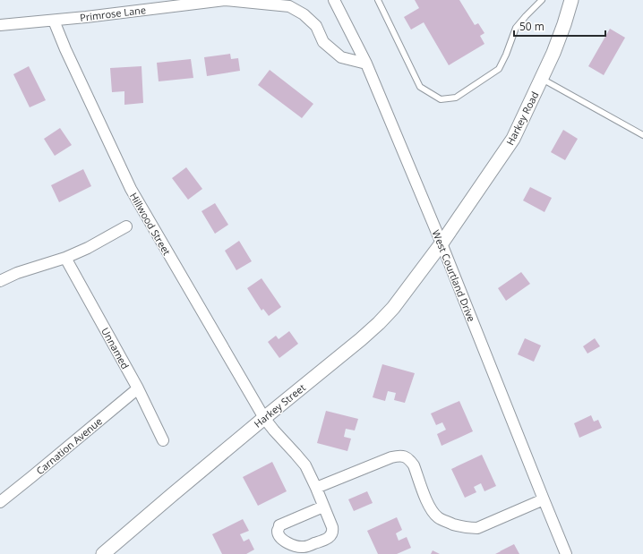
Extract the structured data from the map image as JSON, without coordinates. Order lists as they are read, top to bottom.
{
  "streets": {
    "street": [
      "Primrose Lane",
      "Harkey Road",
      "Hillwood Street",
      "West Courtland Drive",
      "Unnamed",
      "Harkey Street",
      "Carnation Avenue"
    ]
  },
  "crossings": [
    ["Primrose Lane", "Hillwood Street"],
    ["Primrose Lane", "West Courtland Drive"],
    ["Harkey Road", "West Courtland Drive"],
    ["Harkey Road", "Harkey Street"],
    ["Hillwood Street", "Harkey Street"],
    ["West Courtland Drive", "Harkey Street"],
    ["Unnamed", "Carnation Avenue"]
  ],
  "scale_bar": "50 m"
}
